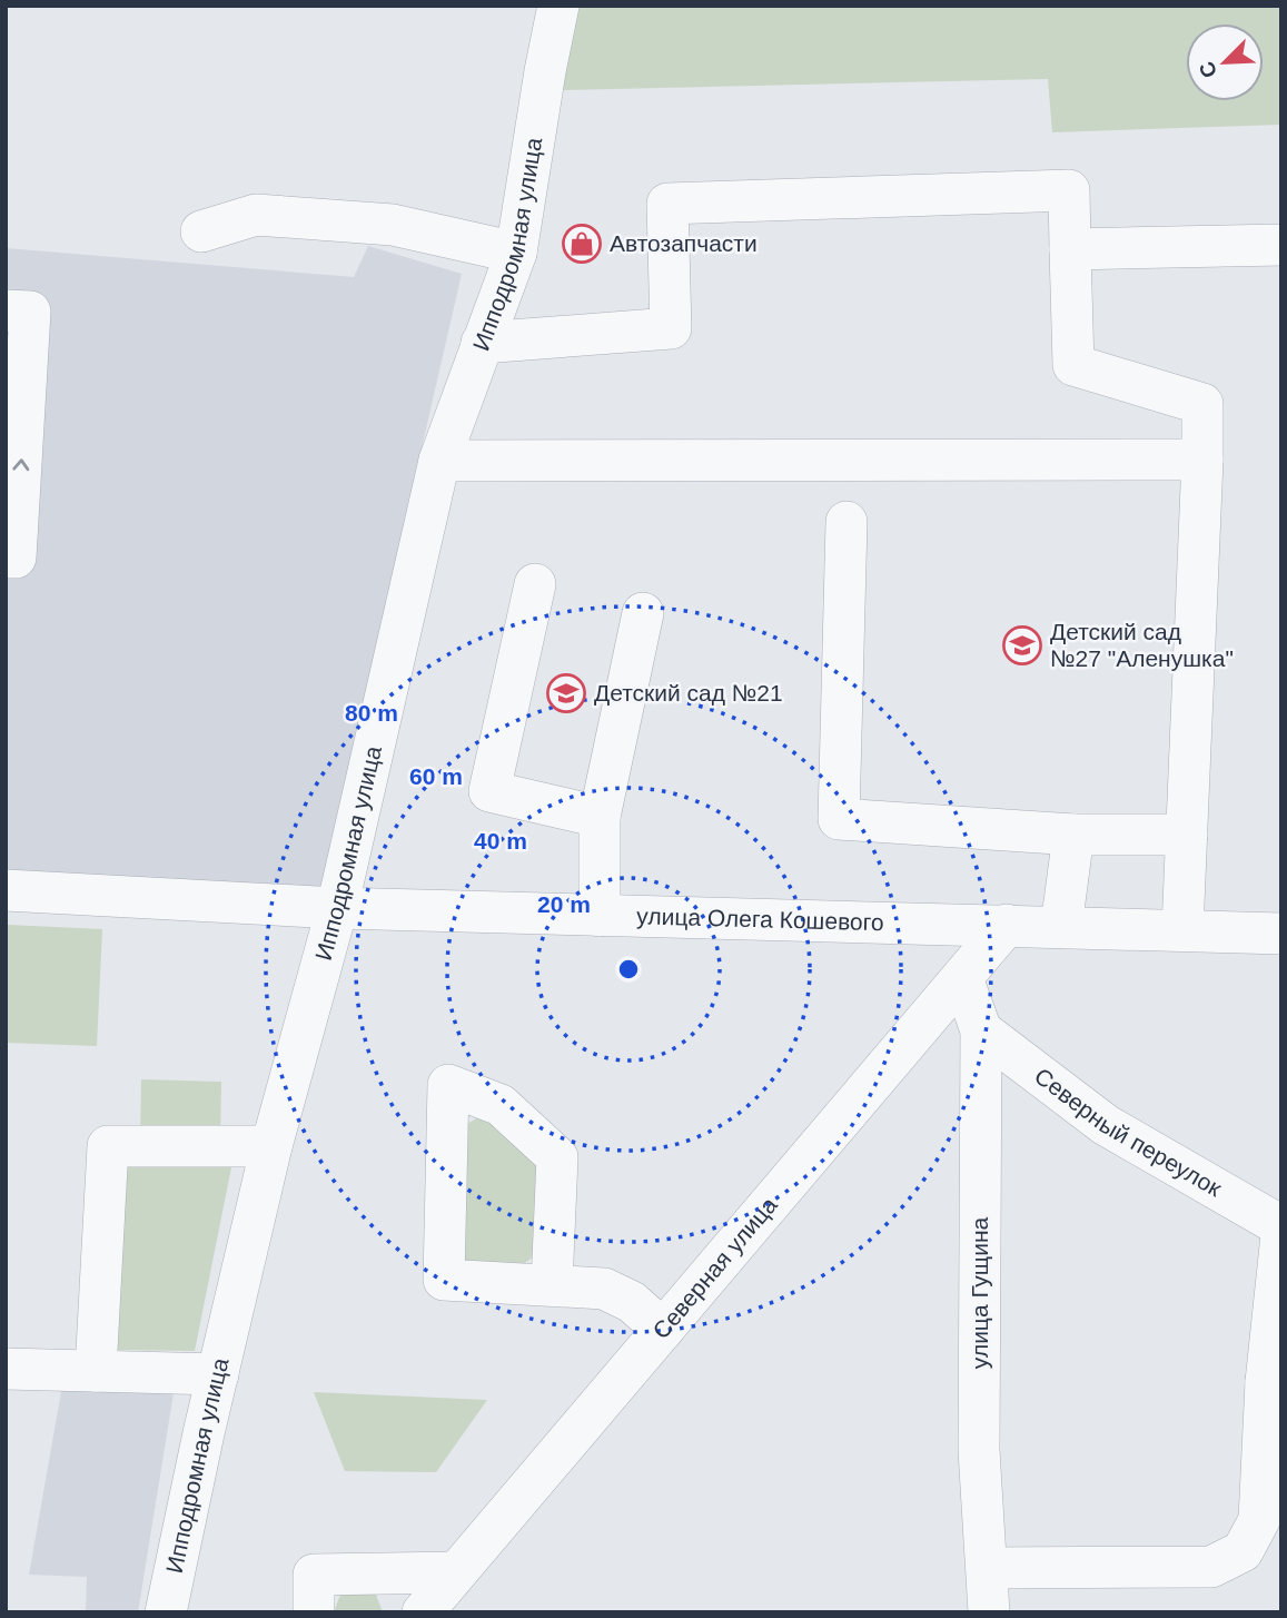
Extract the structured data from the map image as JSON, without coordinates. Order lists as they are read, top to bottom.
{
  "streets": {
    "street": [
      "Ипподромная улица",
      "улица Олега Кошевого",
      "Северный переулок",
      "Северная улица",
      "улица Гущина"
    ]
  },
  "crossings": [
    ["Ипподромная улица", "улица Олега Кошевого"],
    ["улица Олега Кошевого", "Северная улица"],
    ["Северный переулок", "улица Гущина"],
    ["Северная улица", "улица Гущина"]
  ],
  "places": {
    "shop": ["Автозапчасти"],
    "school or university": ["Детский сад №27 \"Аленушка\"", "Детский сад №21"]
  },
  "north": "bottom left",
  "rings": [
    "80 m",
    "60 m",
    "40 m",
    "20 m"
  ]
}
